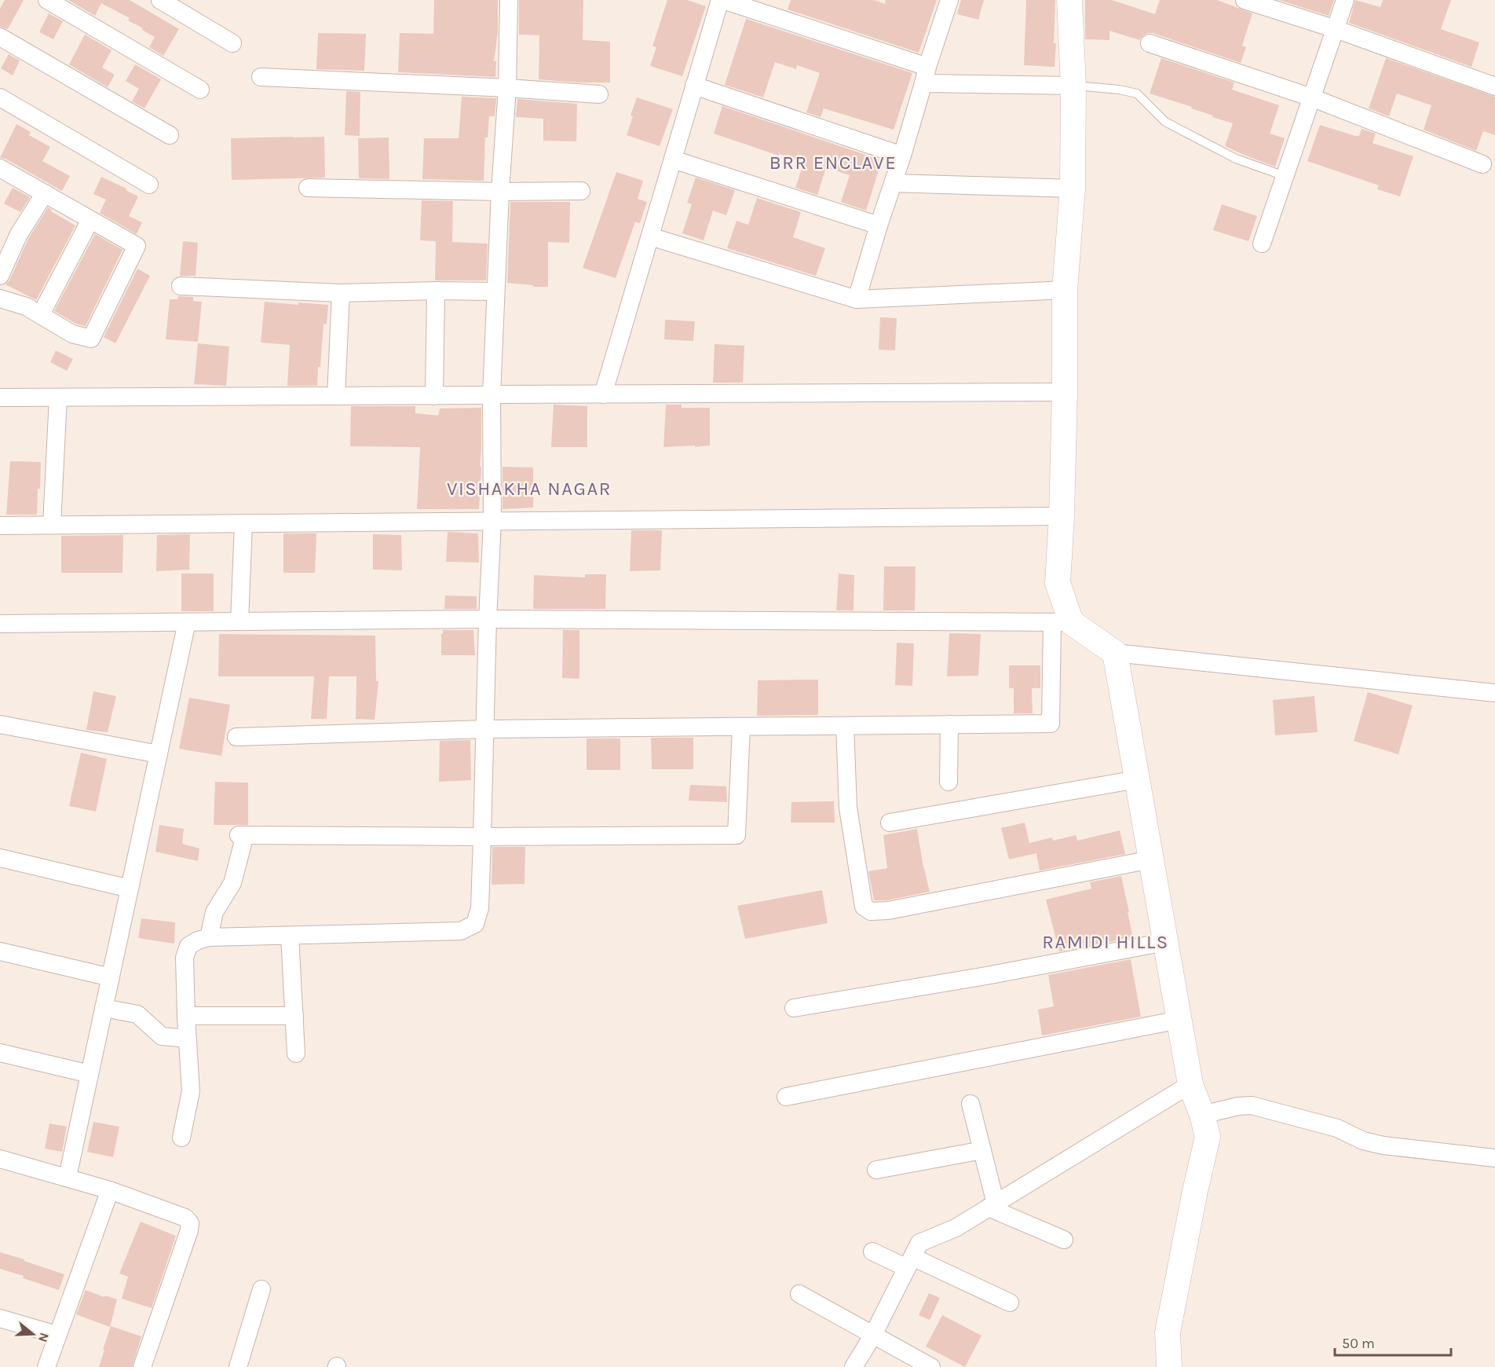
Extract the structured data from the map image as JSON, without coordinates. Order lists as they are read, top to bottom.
{
  "districts": ["BRR ENCLAVE", "VISHAKHA NAGAR", "RAMIDI HILLS"],
  "scale_bar": "50 m",
  "north": "right"
}
